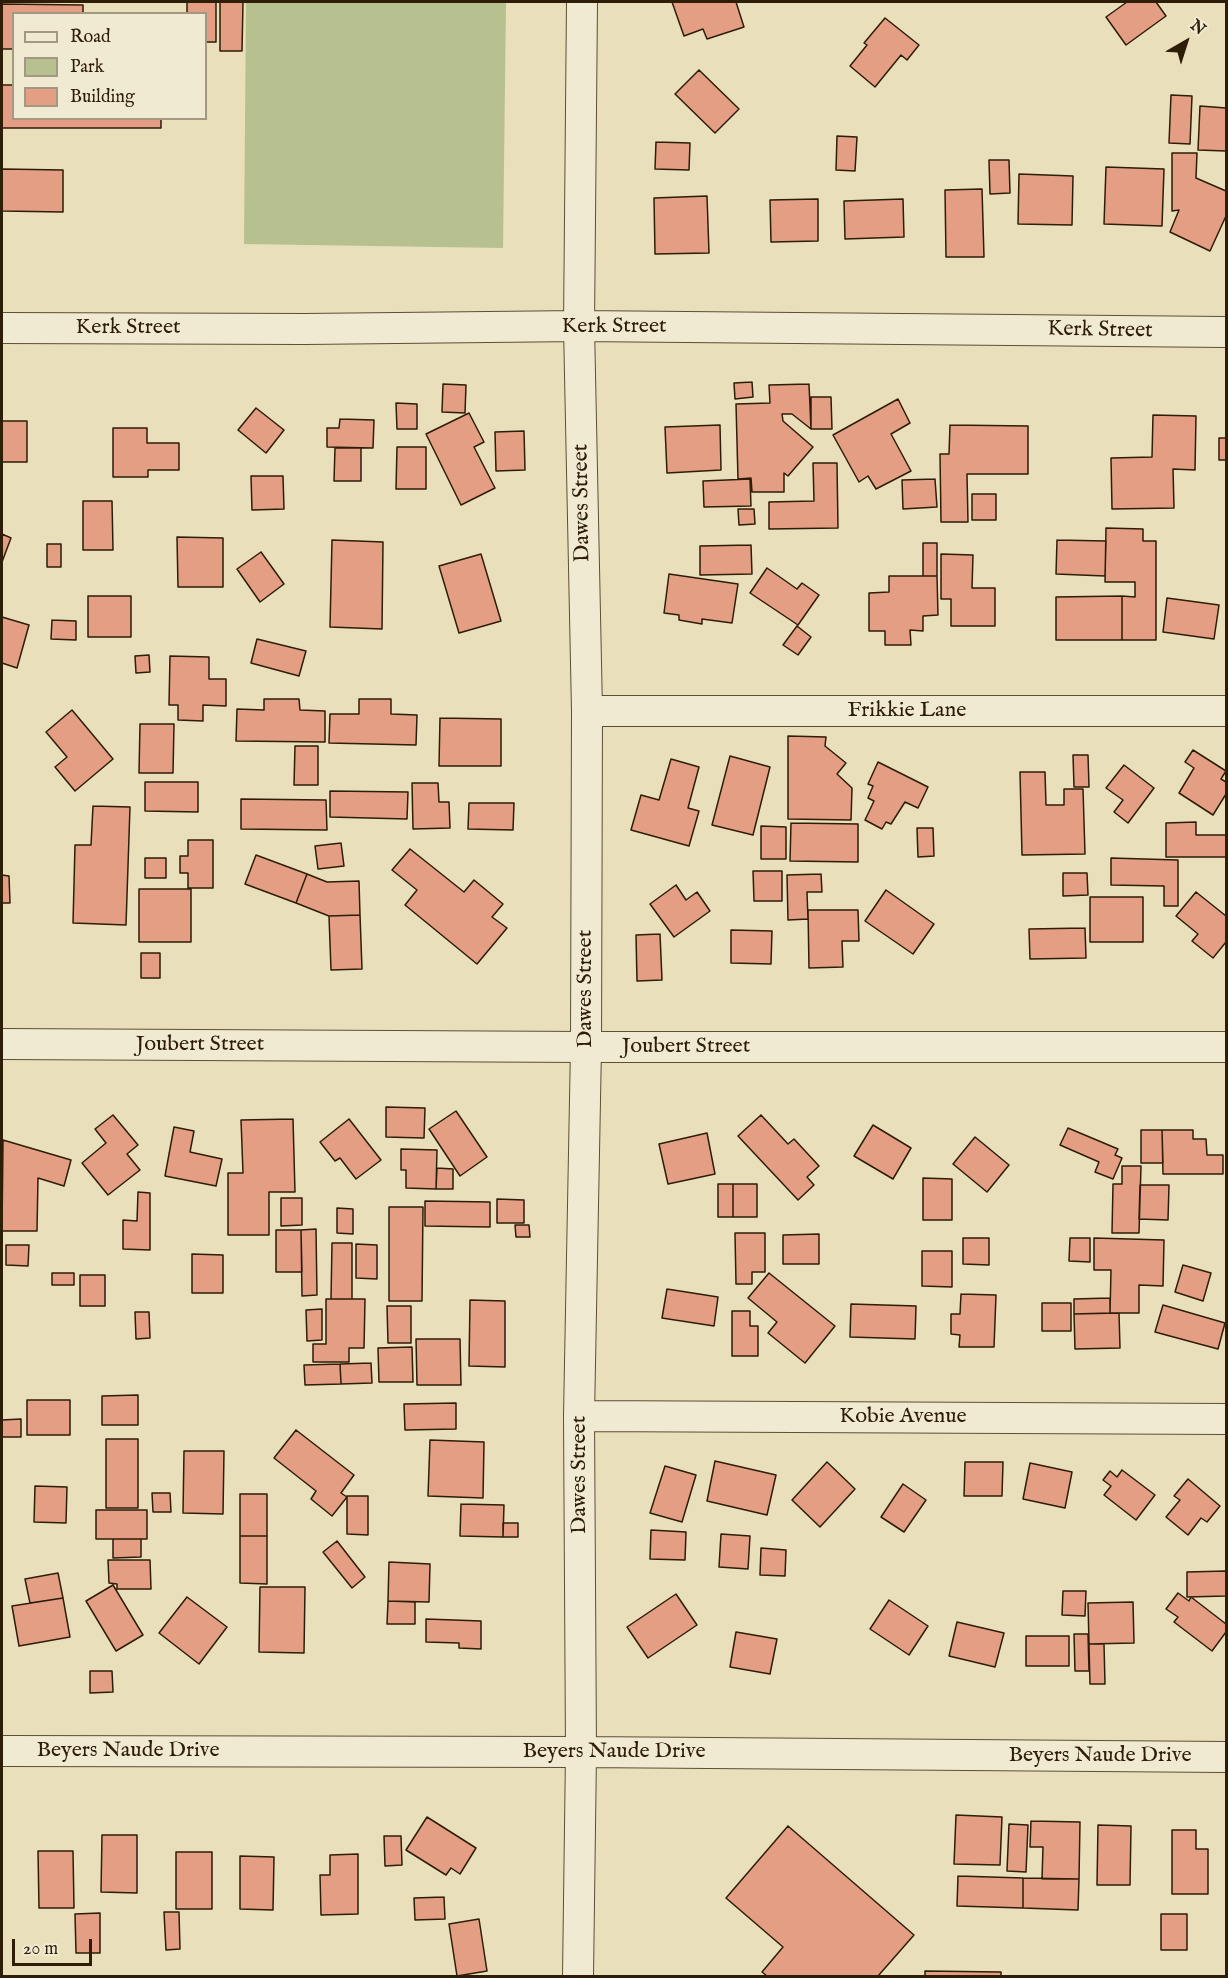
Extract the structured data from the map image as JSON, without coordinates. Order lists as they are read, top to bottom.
{
  "streets": {
    "street": [
      "Kerk Street",
      "Dawes Street",
      "Frikkie Lane",
      "Joubert Street",
      "Kobie Avenue",
      "Beyers Naude Drive"
    ]
  },
  "crossings": [
    ["Kerk Street", "Dawes Street"],
    ["Dawes Street", "Frikkie Lane"],
    ["Dawes Street", "Joubert Street"],
    ["Dawes Street", "Kobie Avenue"],
    ["Dawes Street", "Beyers Naude Drive"]
  ],
  "legend": ["Road", "Park", "Building"],
  "scale_bar": "20 m",
  "north": "top right"
}
